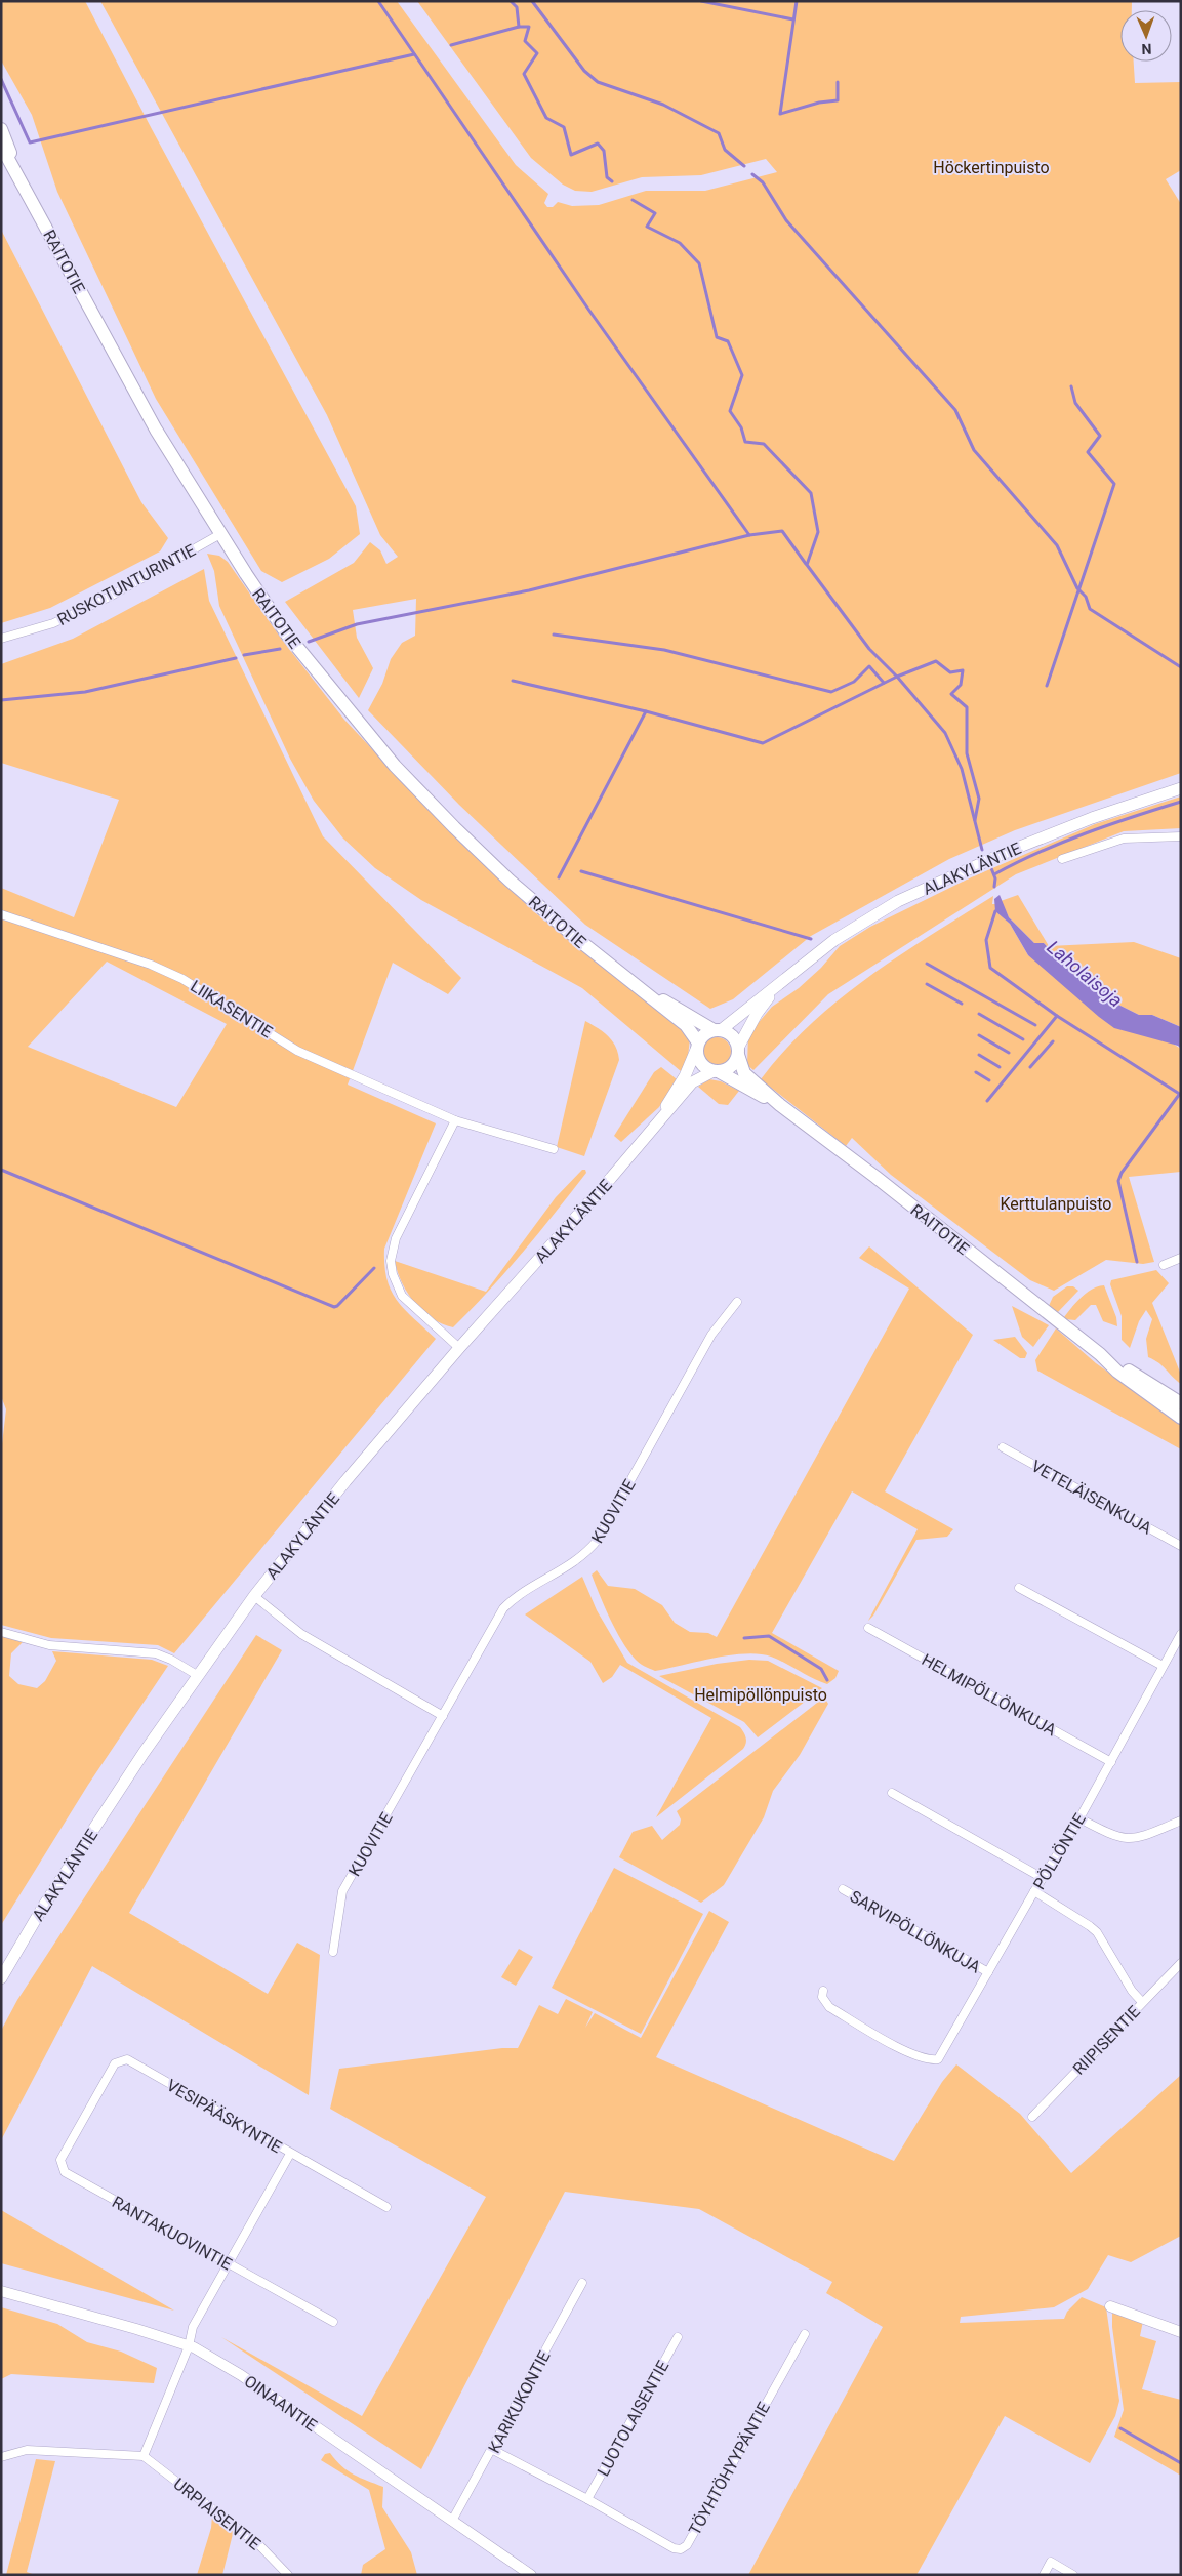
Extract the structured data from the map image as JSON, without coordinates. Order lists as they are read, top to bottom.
{
  "streets": {
    "main road": ["RAITOTIE", "ALAKYLÄNTIE"],
    "street": [
      "RUSKOTUNTURINTIE",
      "LIIKASENTIE",
      "VETELÄISENKUJA",
      "KUOVITIE",
      "HELMIPÖLLÖNKUJA",
      "PÖLLÖNTIE",
      "SARVIPÖLLÖNKUJA",
      "RIIPISENTIE",
      "VESIPÄÄSKYNTIE",
      "RANTAKUOVINTIE",
      "KARIKUKONTIE",
      "OINAANTIE",
      "LUOTOLAISENTIE",
      "TÖYHTÖHYYPÄNTIE",
      "URPIAISENTIE"
    ]
  },
  "crossings": [
    ["RAITOTIE", "RUSKOTUNTURINTIE"],
    ["RAITOTIE", "ALAKYLÄNTIE"],
    ["HELMIPÖLLÖNKUJA", "PÖLLÖNTIE"],
    ["PÖLLÖNTIE", "SARVIPÖLLÖNKUJA"],
    ["VESIPÄÄSKYNTIE", "RANTAKUOVINTIE"],
    ["KARIKUKONTIE", "OINAANTIE"],
    ["KARIKUKONTIE", "TÖYHTÖHYYPÄNTIE"],
    ["LUOTOLAISENTIE", "TÖYHTÖHYYPÄNTIE"]
  ],
  "water": ["Laholaisoja"],
  "parks": ["Höckertinpuisto", "Kerttulanpuisto", "Helmipöllönpuisto"],
  "north": "bottom"
}
